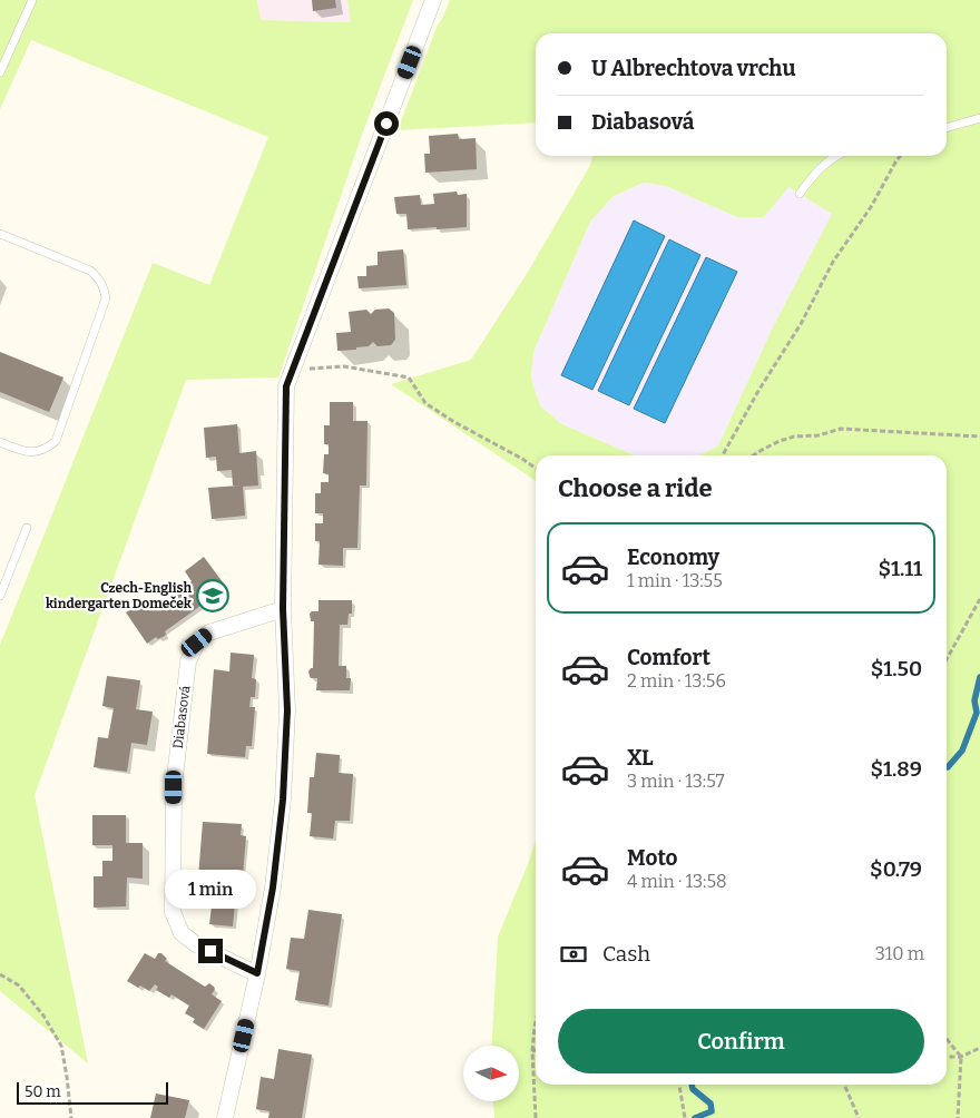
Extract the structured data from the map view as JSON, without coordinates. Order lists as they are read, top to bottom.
{
  "streets": {
    "street": ["Diabasová"]
  },
  "places": {
    "school or university": ["Czech-English kindergarten Domeček"]
  },
  "scale_bar": "50 m",
  "north": "right",
  "page": {
    "banner": ["U Albrechtova vrchu", "Diabasová"],
    "heading": "Choose a ride",
    "list": [
      {
        "name": "Economy",
        "note": "1 min · 13:55",
        "value": "$1.11"
      },
      {
        "name": "Comfort",
        "note": "2 min · 13:56",
        "value": "$1.50"
      },
      {
        "name": "XL",
        "note": "3 min · 13:57",
        "value": "$1.89"
      },
      {
        "name": "Moto",
        "note": "4 min · 13:58",
        "value": "$0.79"
      }
    ],
    "bubble": "1 min",
    "pay": ["Cash", "310 m"],
    "buttons": "Confirm",
    "scale": "50 m"
  }
}
